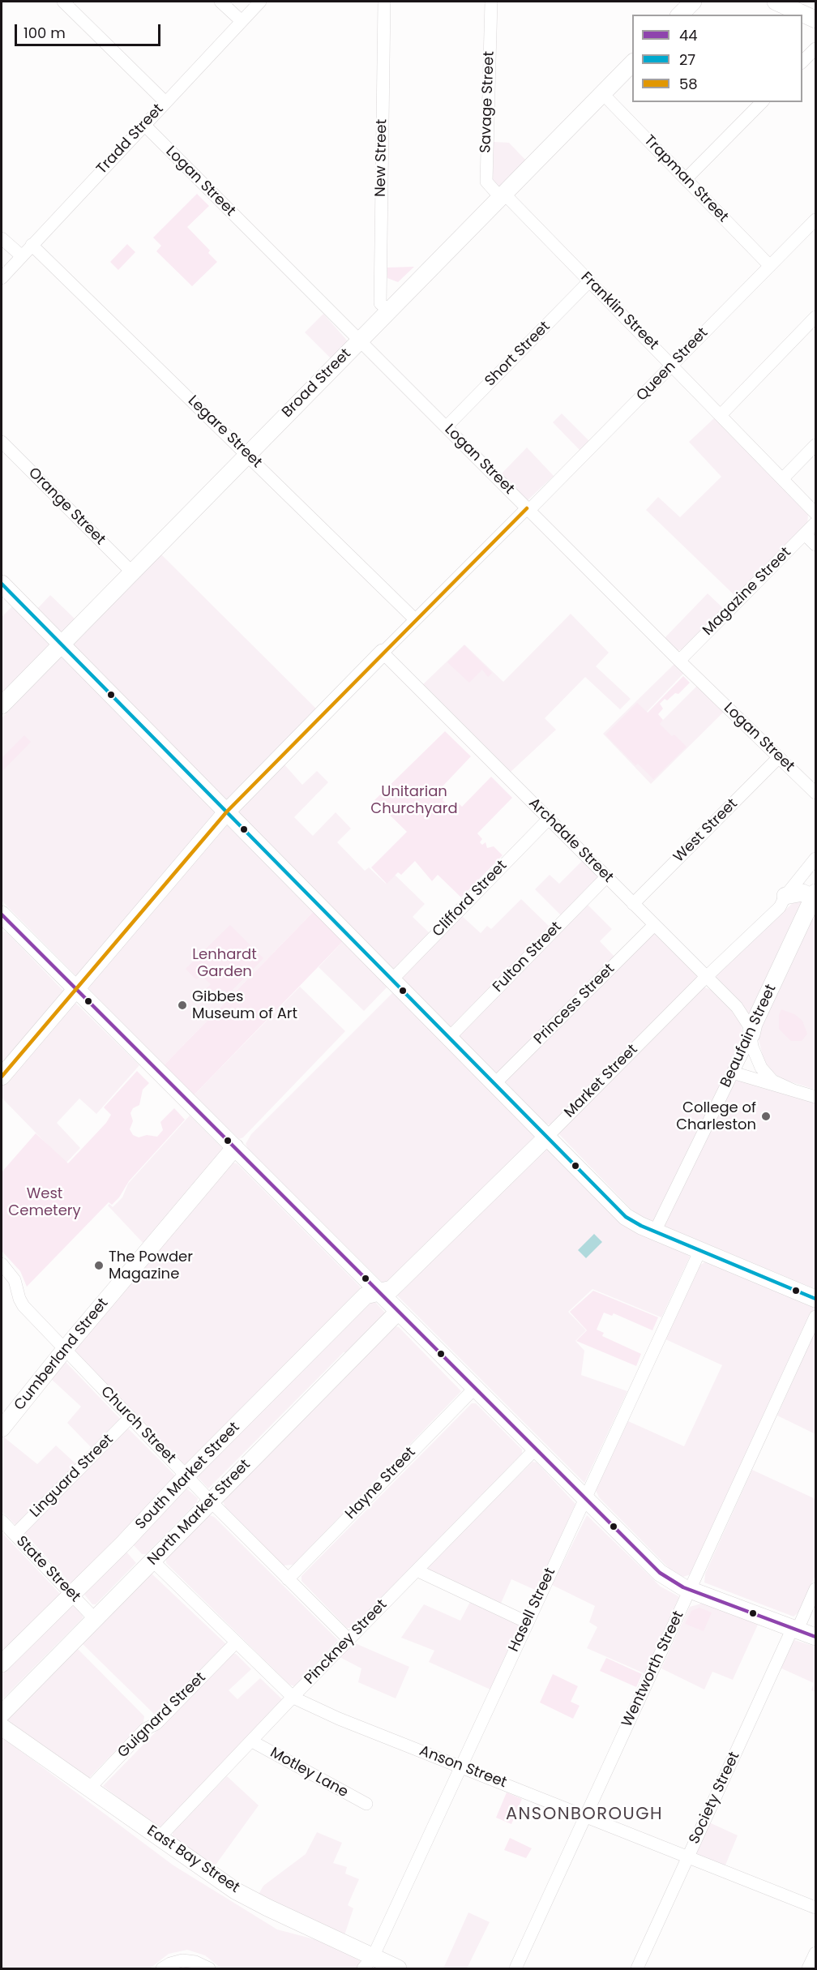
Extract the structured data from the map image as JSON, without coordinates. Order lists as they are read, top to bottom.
{
  "streets": {
    "street": [
      "Savage Street",
      "Tradd Street",
      "New Street",
      "Trapman Street",
      "Logan Street",
      "Franklin Street",
      "Short Street",
      "Queen Street",
      "Broad Street",
      "Legare Street",
      "Orange Street",
      "Magazine Street",
      "West Street",
      "Archdale Street",
      "Clifford Street",
      "Fulton Street",
      "Princess Street",
      "Beaufain Street",
      "Market Street",
      "Cumberland Street",
      "Church Street",
      "Linguard Street",
      "South Market Street",
      "Hayne Street",
      "North Market Street",
      "State Street",
      "Hasell Street",
      "Pinckney Street",
      "Wentworth Street",
      "Guignard Street",
      "Anson Street",
      "Motley Lane",
      "Society Street",
      "East Bay Street"
    ]
  },
  "crossings": [
    ["Savage Street", "Franklin Street"],
    ["Savage Street", "Broad Street"],
    ["Tradd Street", "Logan Street"],
    ["Tradd Street", "Legare Street"],
    ["New Street", "Broad Street"],
    ["Trapman Street", "Queen Street"],
    ["Trapman Street", "Broad Street"],
    ["Logan Street", "Short Street"],
    ["Logan Street", "Queen Street"],
    ["Logan Street", "Broad Street"],
    ["Logan Street", "Magazine Street"],
    ["Logan Street", "West Street"],
    ["Franklin Street", "Short Street"],
    ["Franklin Street", "Queen Street"],
    ["Franklin Street", "Broad Street"],
    ["Queen Street", "Legare Street"],
    ["Queen Street", "Archdale Street"],
    ["Broad Street", "Legare Street"],
    ["Broad Street", "Orange Street"],
    ["West Street", "Archdale Street"],
    ["Archdale Street", "Clifford Street"],
    ["Archdale Street", "Fulton Street"],
    ["Archdale Street", "Princess Street"],
    ["Archdale Street", "Beaufain Street"],
    ["Archdale Street", "Market Street"],
    ["Market Street", "South Market Street"],
    ["Cumberland Street", "Church Street"],
    ["Church Street", "Linguard Street"],
    ["Church Street", "South Market Street"],
    ["Church Street", "Hayne Street"],
    ["Church Street", "North Market Street"],
    ["Church Street", "Pinckney Street"],
    ["Linguard Street", "State Street"],
    ["South Market Street", "State Street"],
    ["North Market Street", "State Street"],
    ["North Market Street", "Anson Street"],
    ["Hasell Street", "Anson Street"],
    ["Hasell Street", "East Bay Street"],
    ["Pinckney Street", "Anson Street"],
    ["Pinckney Street", "Motley Lane"],
    ["Pinckney Street", "East Bay Street"],
    ["Wentworth Street", "Anson Street"],
    ["Guignard Street", "Anson Street"],
    ["Guignard Street", "East Bay Street"],
    ["Anson Street", "Society Street"]
  ],
  "districts": ["ANSONBOROUGH"],
  "parks": ["Unitarian Churchyard", "Lenhardt Garden", "West Cemetery"],
  "places": ["Gibbes Museum of Art", "College of Charleston", "The Powder Magazine"],
  "lines": ["transit line 58", "transit line 27", "transit line 44"],
  "legend": ["44", "27", "58"],
  "scale_bar": "100 m"
}
